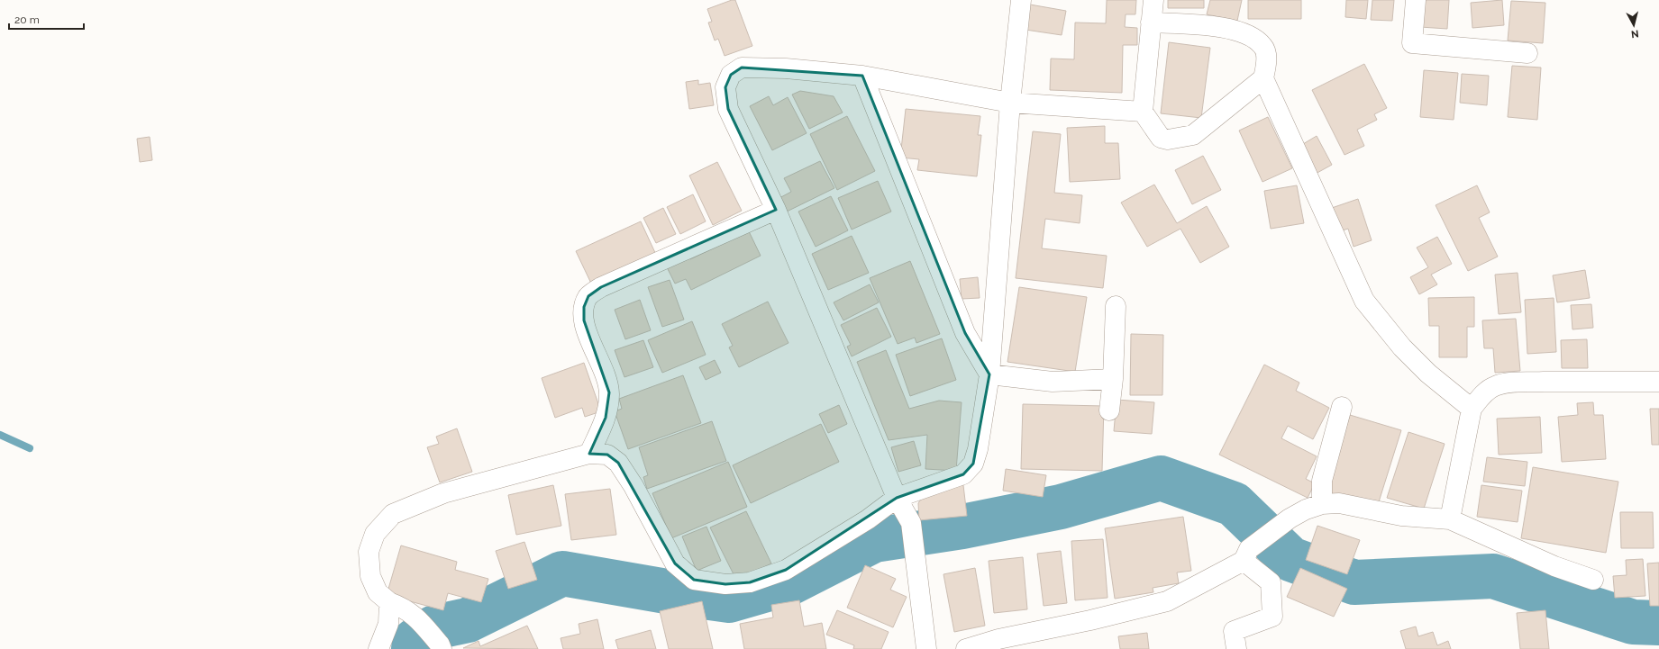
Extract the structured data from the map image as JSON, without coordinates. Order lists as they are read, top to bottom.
{
  "scale_bar": "20 m",
  "north": "bottom"
}
